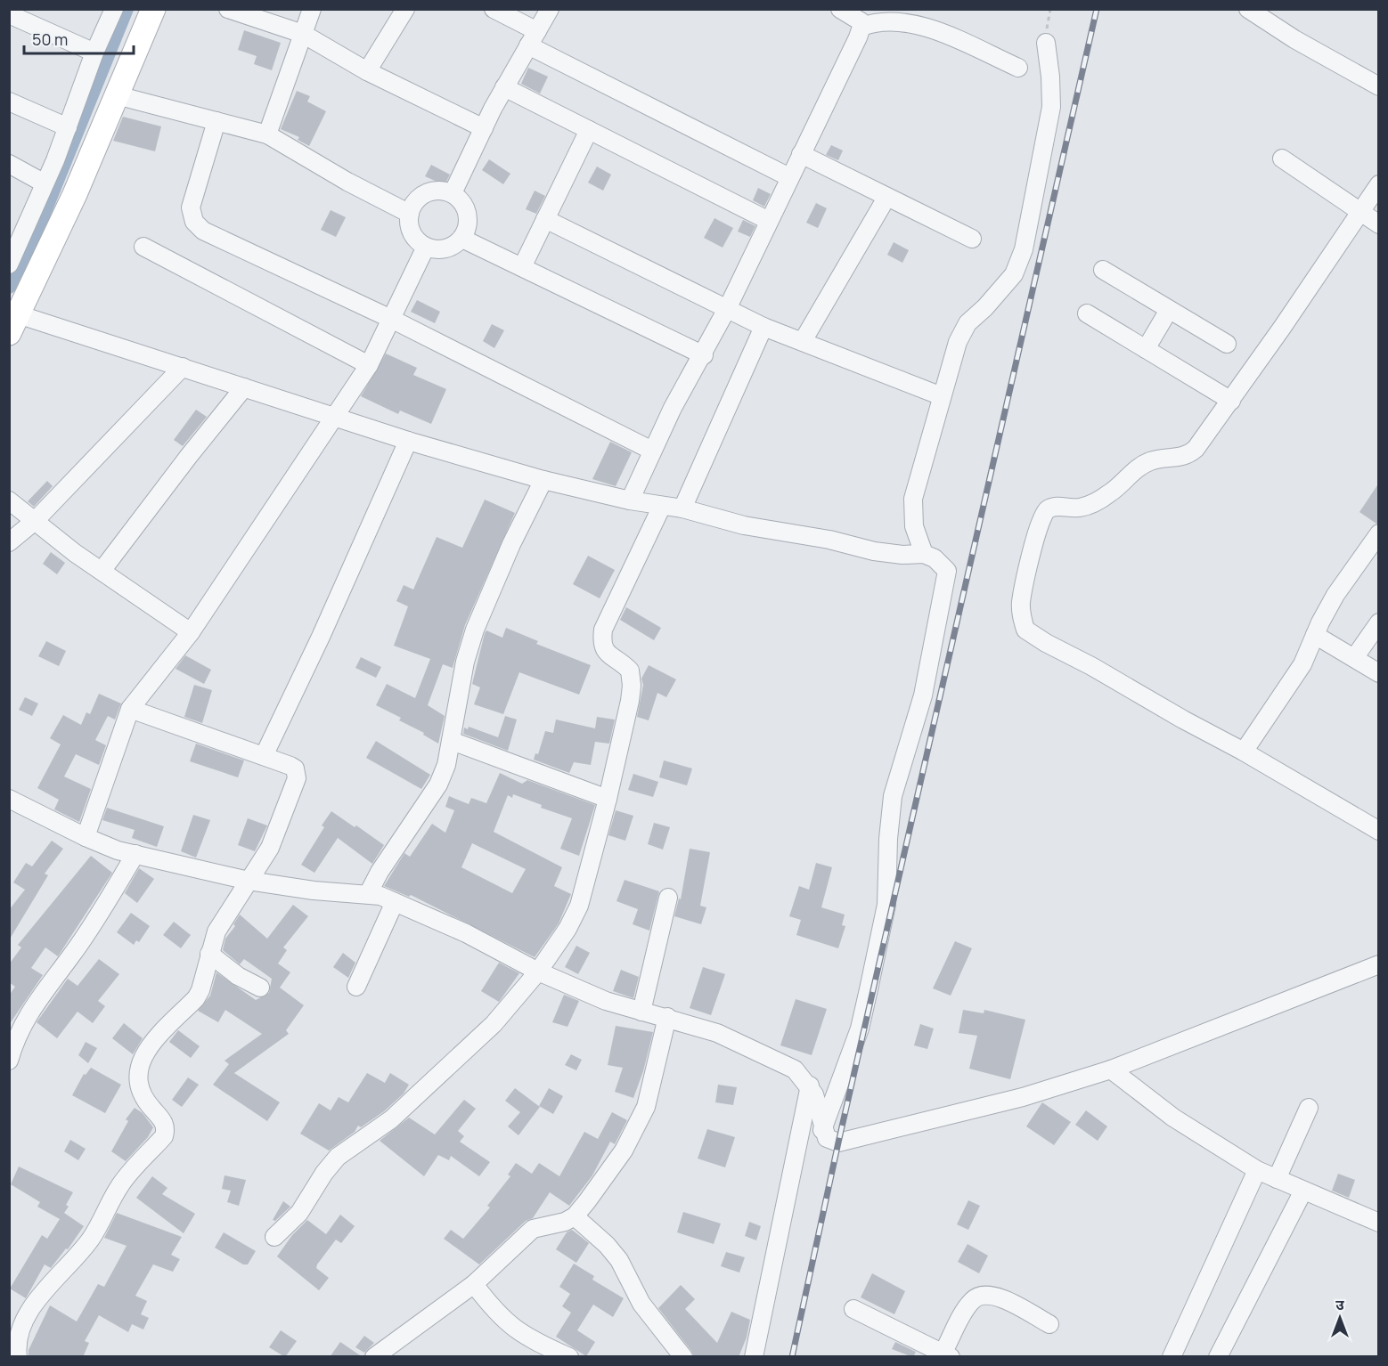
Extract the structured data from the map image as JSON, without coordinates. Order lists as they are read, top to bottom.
{
  "scale_bar": "50 m",
  "north": "top"
}
